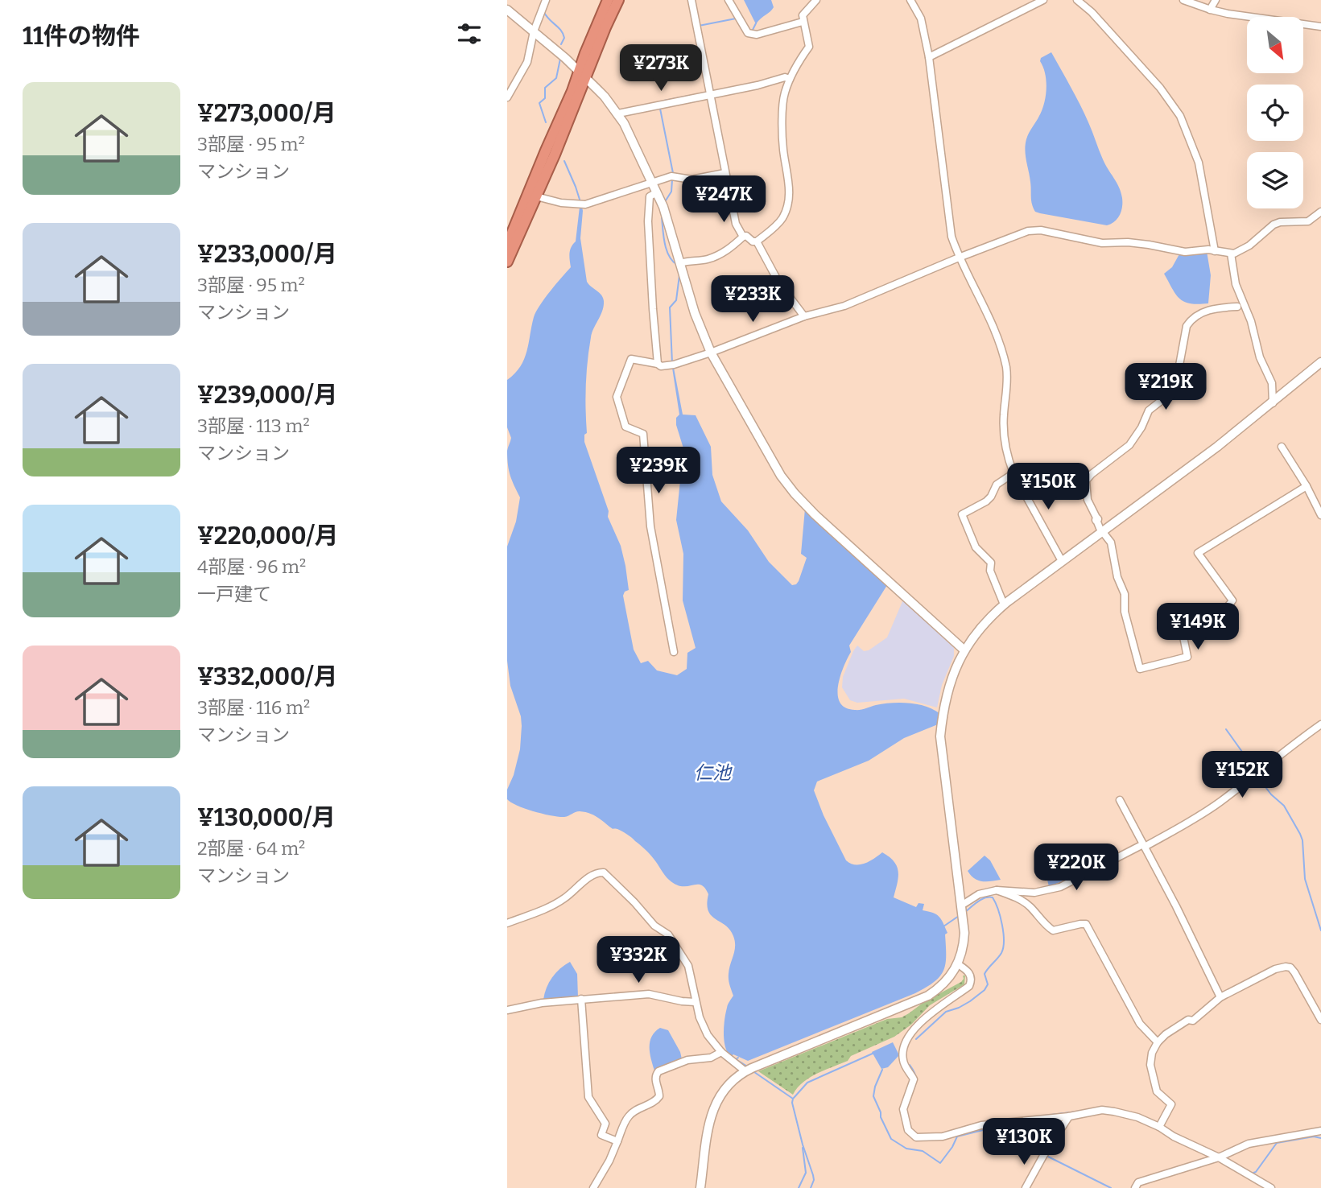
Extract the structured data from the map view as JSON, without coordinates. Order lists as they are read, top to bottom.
{
  "water": ["仁池"],
  "north": "bottom right",
  "page": {
    "heading": "11件の物件",
    "price": [
      "¥273K",
      "¥247K",
      "¥233K",
      "¥219K",
      "¥239K",
      "¥150K",
      "¥149K",
      "¥152K",
      "¥220K",
      "¥332K",
      "¥130K"
    ],
    "list": [
      {
        "name": "¥273,000/月",
        "note": "3部屋 · 95 m² · マンション"
      },
      {
        "name": "¥233,000/月",
        "note": "3部屋 · 95 m² · マンション"
      },
      {
        "name": "¥239,000/月",
        "note": "3部屋 · 113 m² · マンション"
      },
      {
        "name": "¥220,000/月",
        "note": "4部屋 · 96 m² · 一戸建て"
      },
      {
        "name": "¥332,000/月",
        "note": "3部屋 · 116 m² · マンション"
      },
      {
        "name": "¥130,000/月",
        "note": "2部屋 · 64 m² · マンション"
      }
    ]
  }
}
